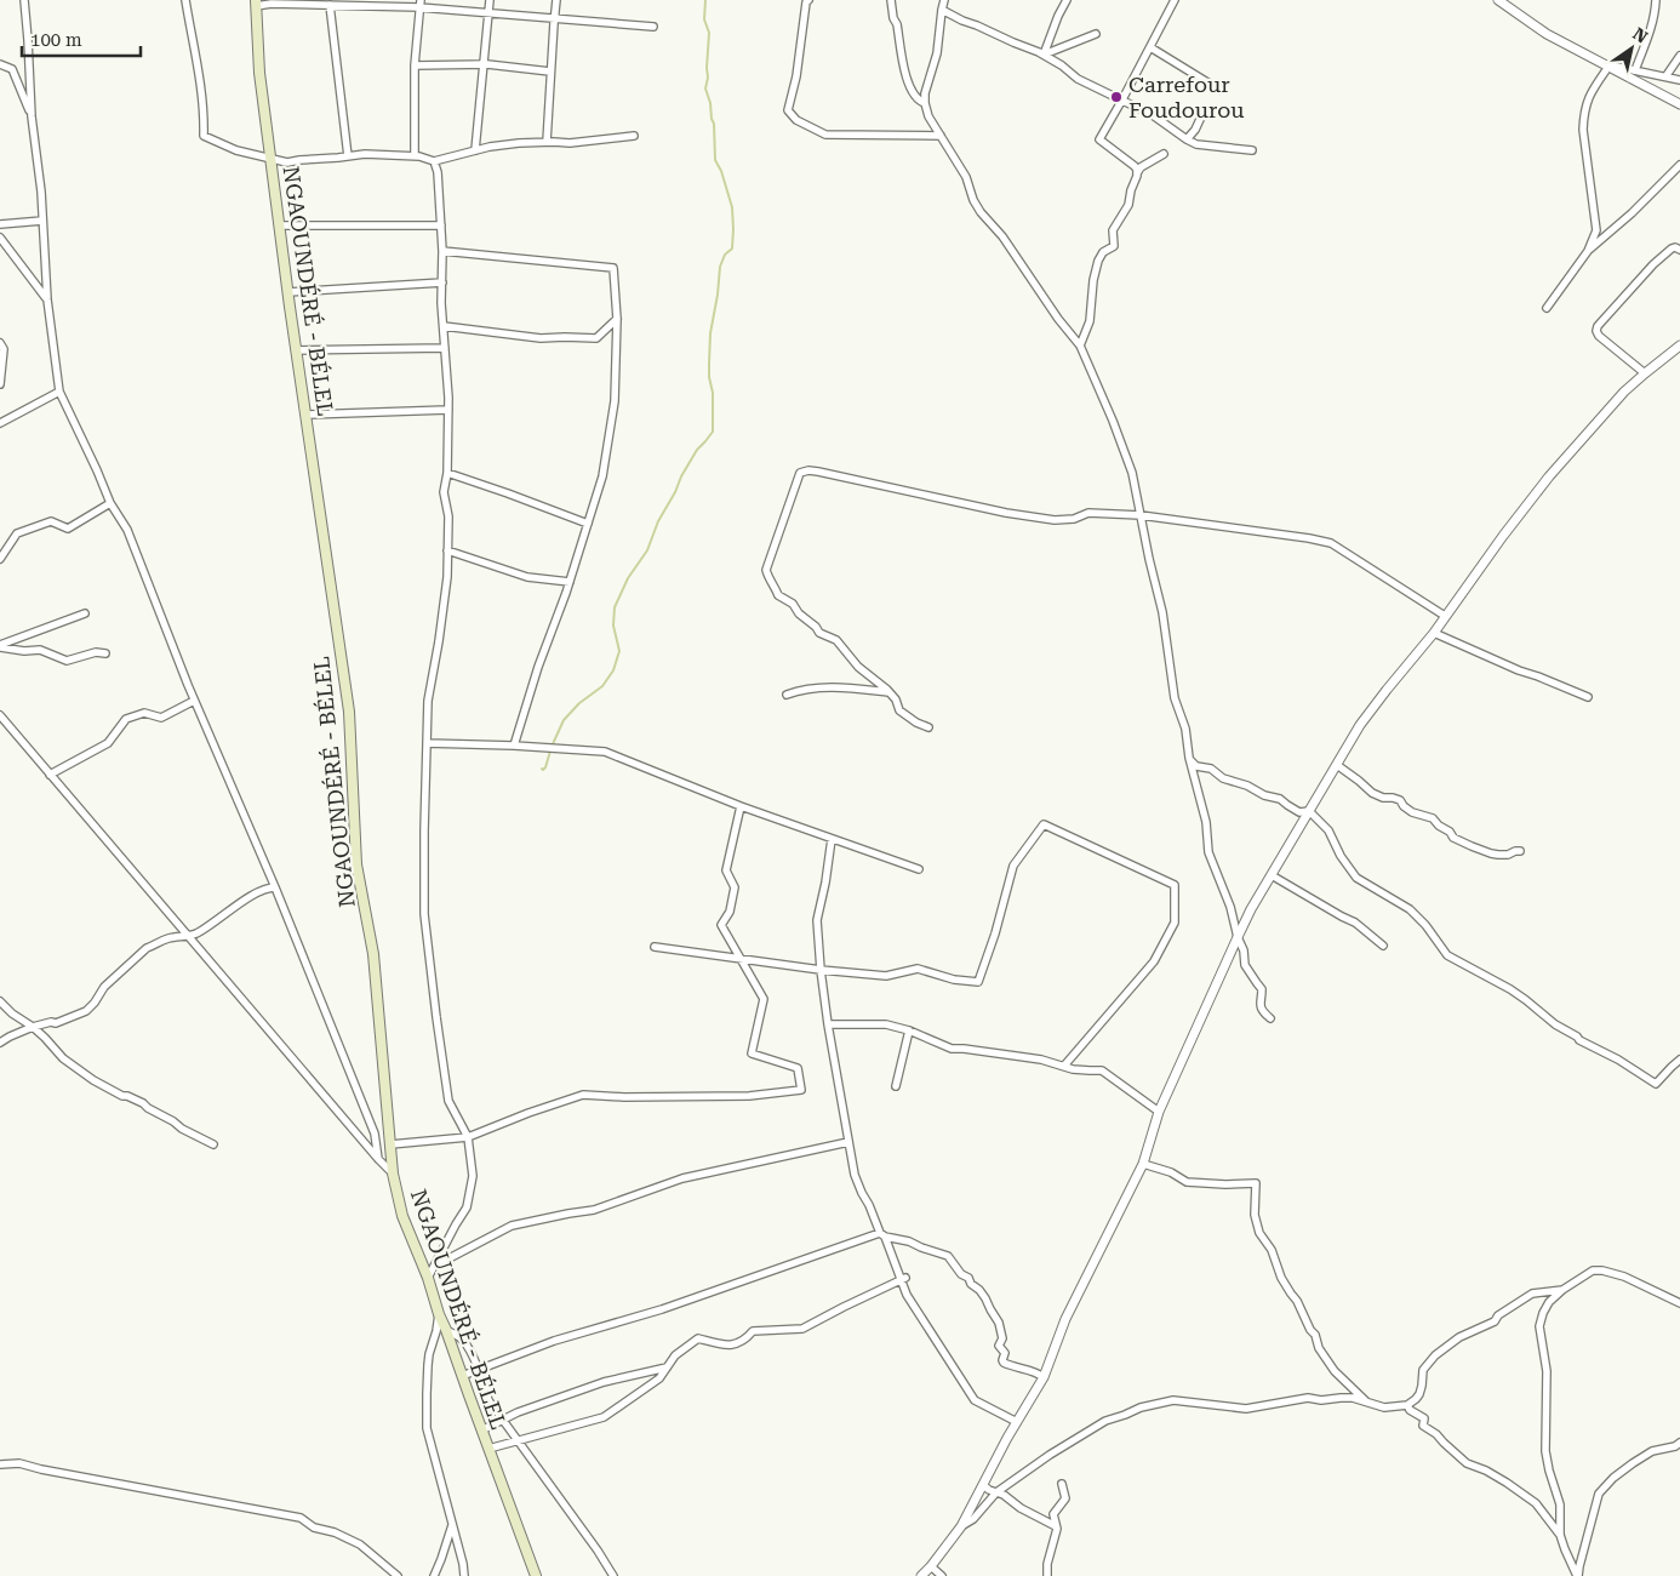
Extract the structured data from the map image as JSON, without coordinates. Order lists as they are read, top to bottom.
{
  "streets": {
    "main road": ["NGAOUNDÉRÉ - BÉLEL"]
  },
  "places": ["Carrefour Foudourou"],
  "scale_bar": "100 m",
  "north": "top right"
}
